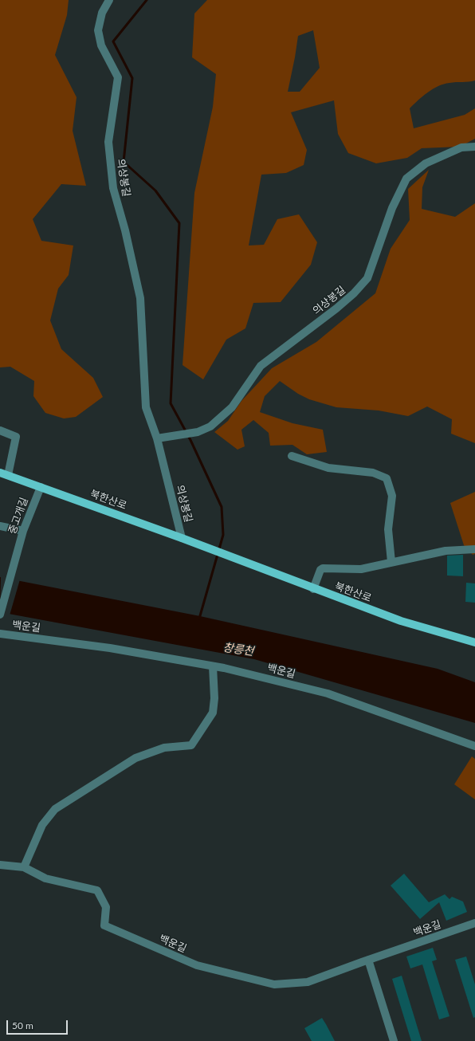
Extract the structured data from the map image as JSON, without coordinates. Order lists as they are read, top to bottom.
{
  "streets": {
    "main road": ["북한산로"],
    "street": ["의상봉길", "중고개길", "백운길"]
  },
  "crossings": [
    ["의상봉길", "북한산로"],
    ["북한산로", "중고개길"]
  ],
  "water": ["창릉천"],
  "scale_bar": "50 m"
}
